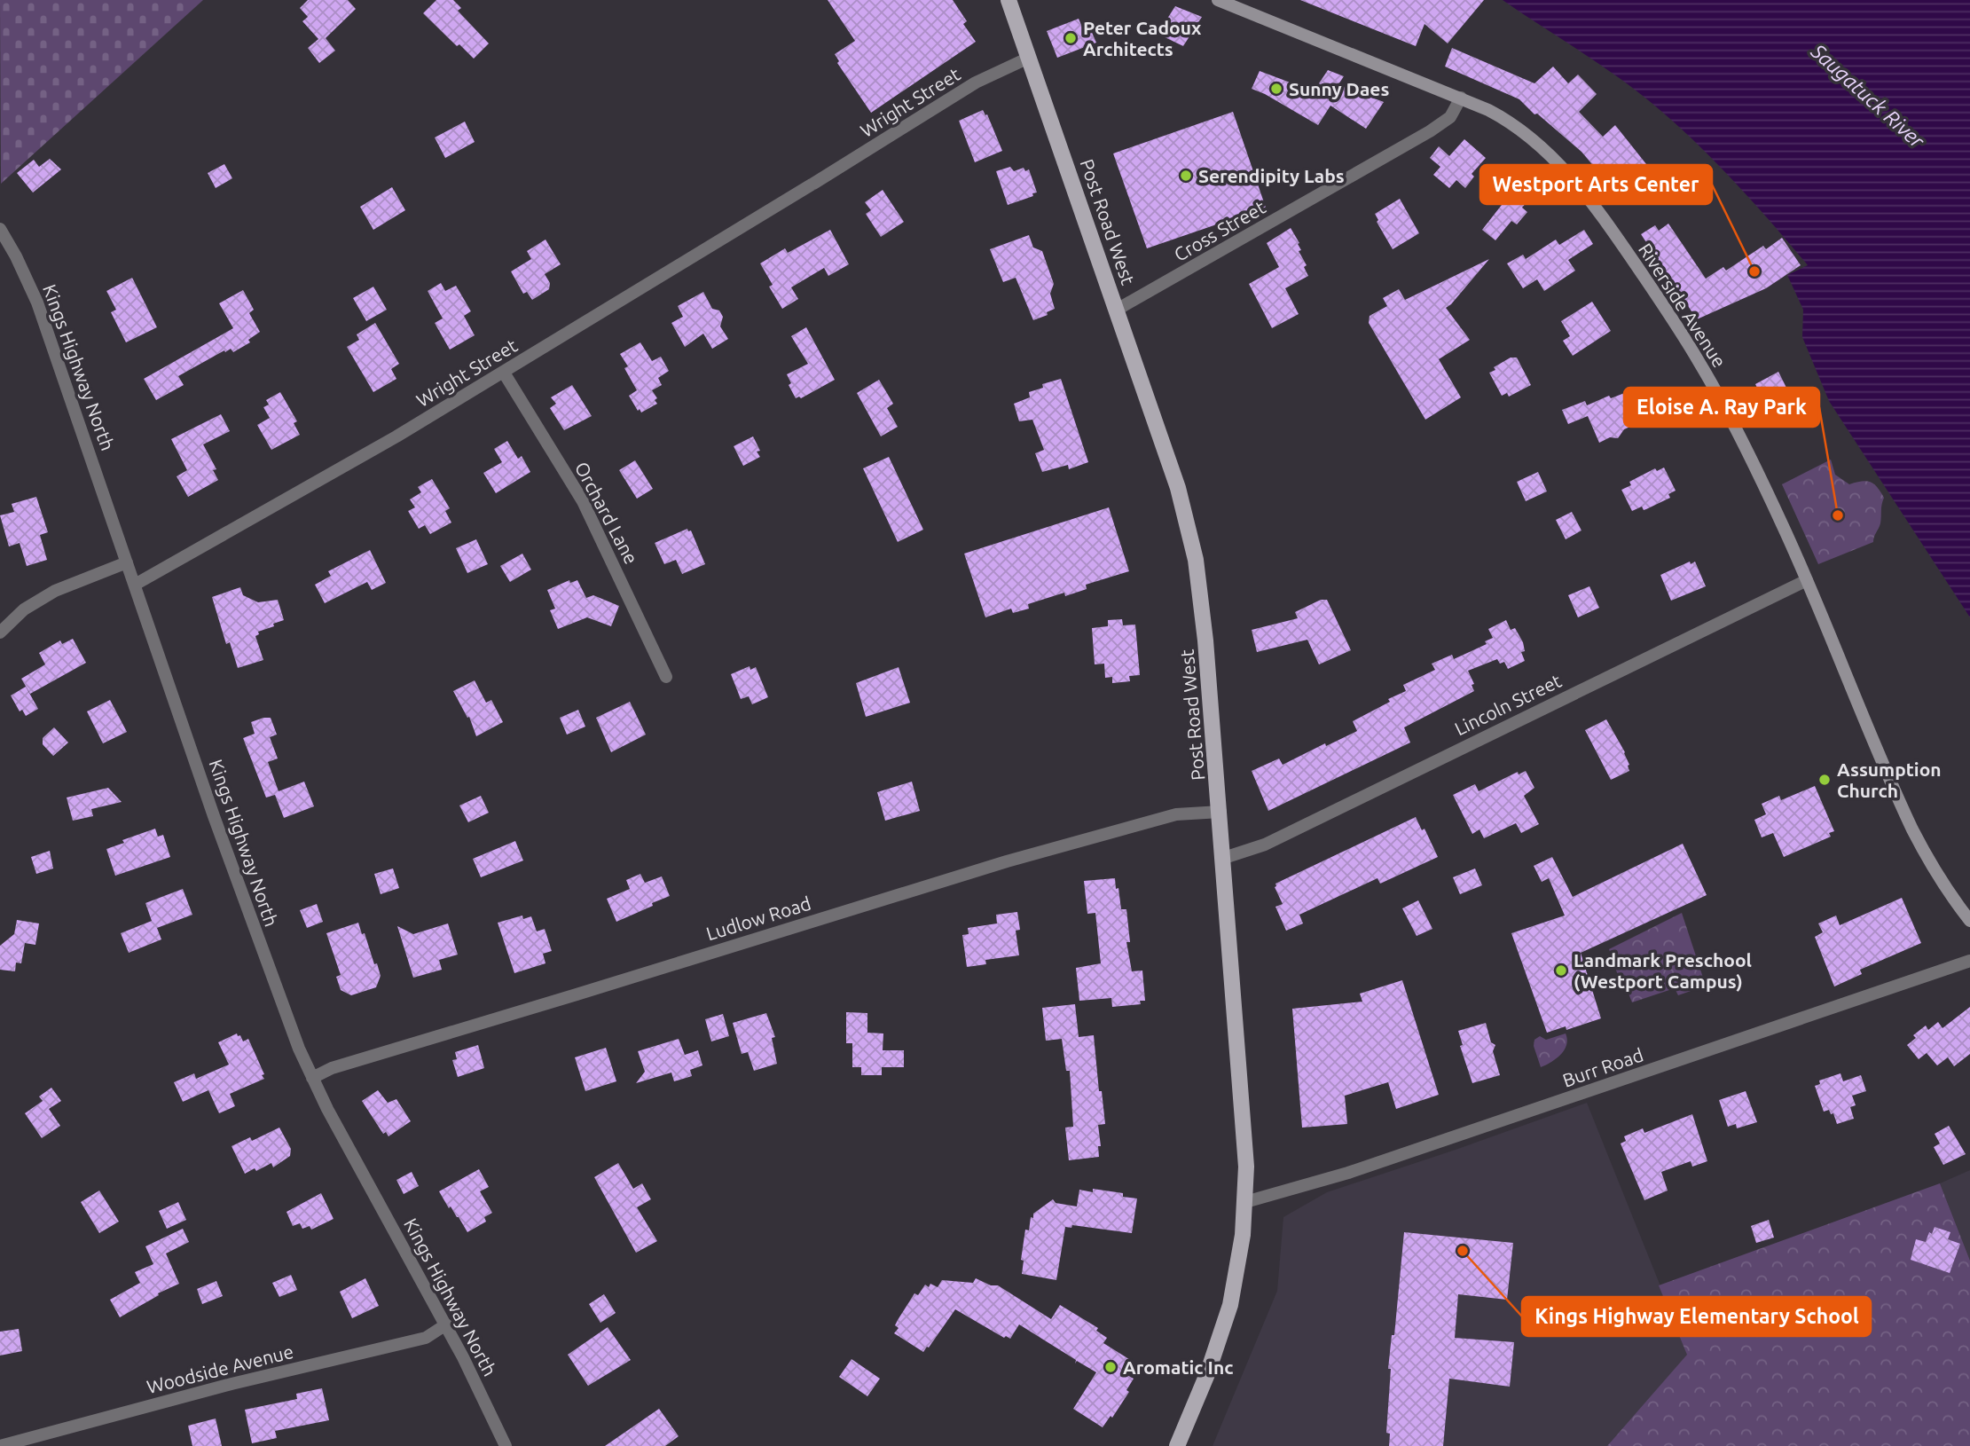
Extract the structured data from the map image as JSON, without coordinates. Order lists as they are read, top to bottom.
{
  "streets": {
    "main road": ["Post Road West", "Riverside Avenue"],
    "street": [
      "Wright Street",
      "Cross Street",
      "Kings Highway North",
      "Orchard Lane",
      "Lincoln Street",
      "Ludlow Road",
      "Burr Road",
      "Woodside Avenue"
    ]
  },
  "crossings": [
    ["Wright Street", "Post Road West"],
    ["Wright Street", "Kings Highway North"],
    ["Wright Street", "Orchard Lane"],
    ["Post Road West", "Cross Street"],
    ["Post Road West", "Lincoln Street"],
    ["Post Road West", "Ludlow Road"],
    ["Post Road West", "Burr Road"],
    ["Cross Street", "Riverside Avenue"],
    ["Riverside Avenue", "Lincoln Street"],
    ["Kings Highway North", "Ludlow Road"],
    ["Kings Highway North", "Woodside Avenue"]
  ],
  "water": ["Saugatuck River"],
  "places": [
    "Peter Cadoux Architects",
    "Sunny Daes",
    "Serendipity Labs",
    "Westport Arts Center",
    "Eloise A. Ray Park",
    "Assumption Church",
    "Landmark Preschool (Westport Campus)",
    "Kings Highway Elementary School",
    "Aromatic Inc"
  ]
}
